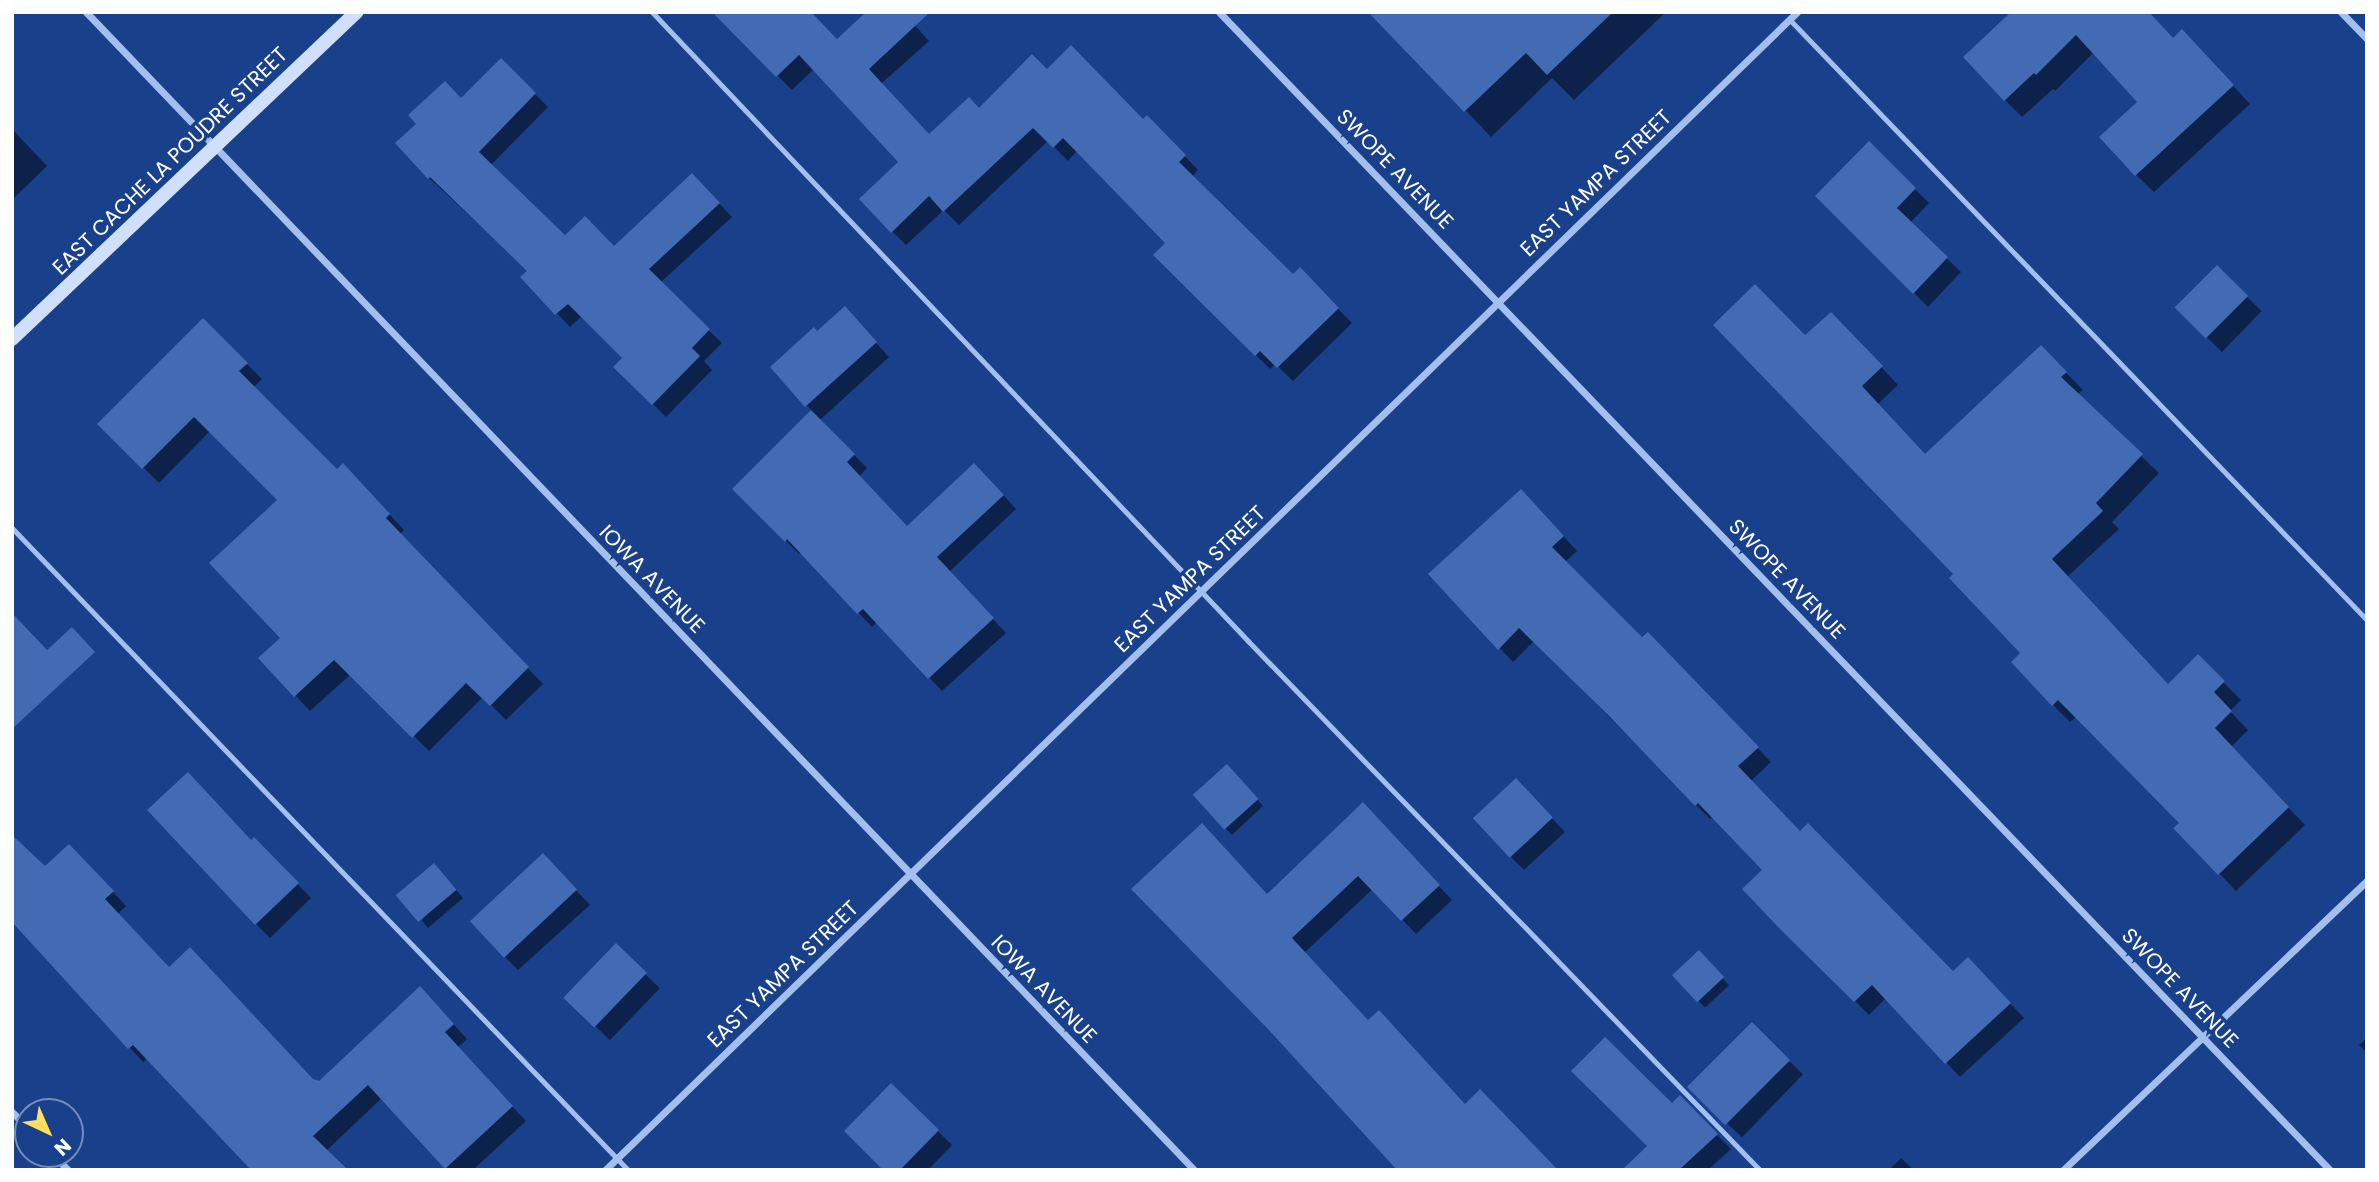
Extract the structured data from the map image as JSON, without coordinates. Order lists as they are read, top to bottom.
{
  "streets": {
    "street": [
      "EAST CACHE LA POUDRE STREET",
      "SWOPE AVENUE",
      "EAST YAMPA STREET",
      "IOWA AVENUE"
    ]
  },
  "crossings": [
    ["EAST CACHE LA POUDRE STREET", "IOWA AVENUE"],
    ["SWOPE AVENUE", "EAST YAMPA STREET"],
    ["EAST YAMPA STREET", "IOWA AVENUE"]
  ],
  "north": "bottom right"
}
